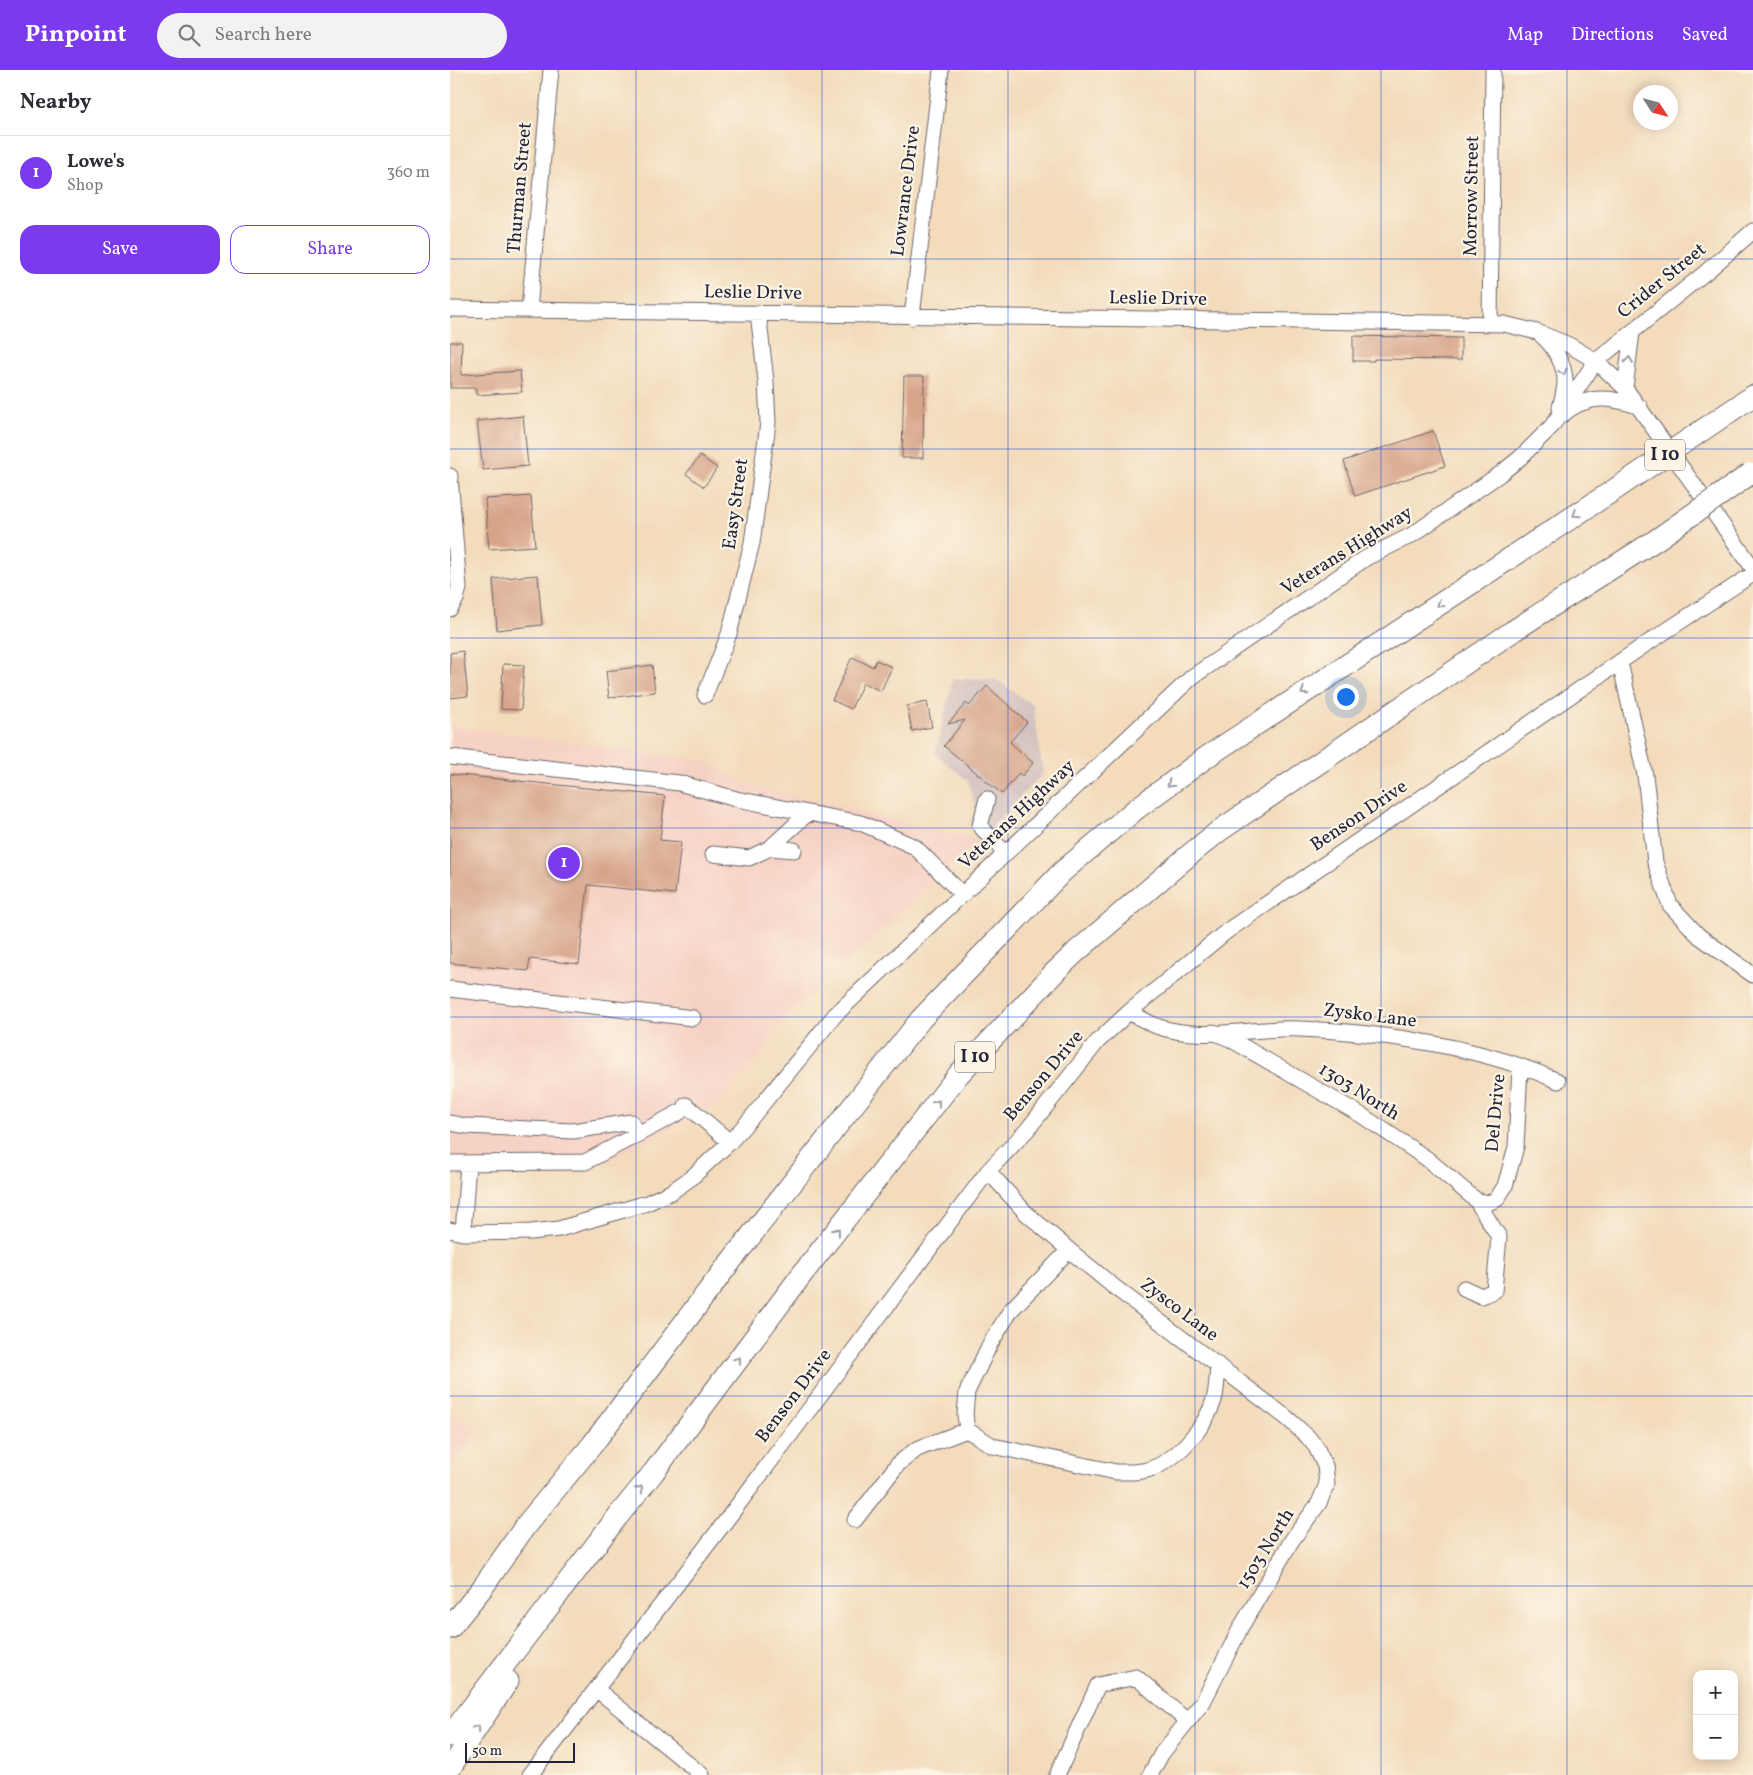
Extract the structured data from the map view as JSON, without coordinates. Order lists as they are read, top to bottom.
{
  "streets": {
    "highway": ["I 10"],
    "street": [
      "Thurman Street",
      "Lowrance Drive",
      "Morrow Street",
      "Crider Street",
      "Leslie Drive",
      "Easy Street",
      "Veterans Highway",
      "Benson Drive",
      "Zysko Lane",
      "1303 North",
      "Del Drive",
      "Zysco Lane",
      "1503 North"
    ]
  },
  "crossings": [
    ["Thurman Street", "Leslie Drive"],
    ["Lowrance Drive", "Leslie Drive"],
    ["Morrow Street", "Leslie Drive"],
    ["Crider Street", "Leslie Drive"],
    ["Crider Street", "Veterans Highway"],
    ["Leslie Drive", "Easy Street"],
    ["Leslie Drive", "Veterans Highway"],
    ["Benson Drive", "Zysco Lane"],
    ["Zysko Lane", "1303 North"],
    ["Zysko Lane", "Del Drive"],
    ["1303 North", "Del Drive"],
    ["Zysco Lane", "1503 North"]
  ],
  "scale_bar": "50 m",
  "north": "bottom right",
  "page": {
    "header": "Pinpoint",
    "search": "Search here",
    "nav": ["Map", "Directions", "Saved"],
    "heading": "Nearby",
    "list": [
      {
        "mark": "1",
        "name": "Lowe's",
        "note": "Shop",
        "value": "360 m"
      }
    ],
    "buttons": ["Save", "Share"],
    "pins": "1",
    "map_buttons": ["+", "−"],
    "scale": "50 m"
  }
}
